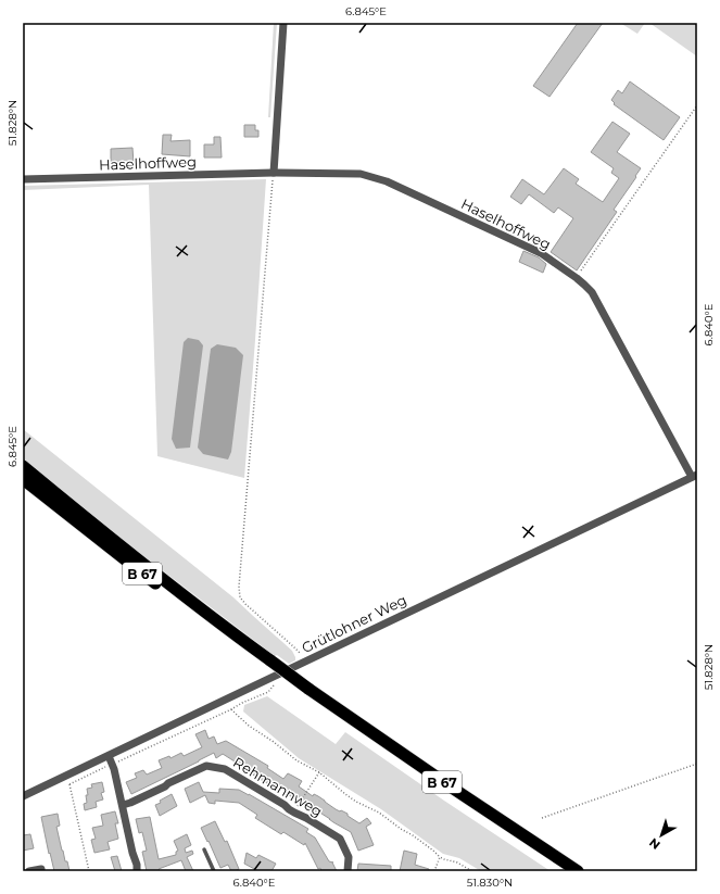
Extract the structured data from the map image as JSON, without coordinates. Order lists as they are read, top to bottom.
{
  "streets": {
    "highway": ["B 67"],
    "street": ["Haselhoffweg", "Grütlohner Weg", "Rehmannweg"]
  },
  "crossings": [
    ["Haselhoffweg", "Grütlohner Weg"]
  ],
  "north": "bottom left",
  "coordinates": [
    "6.845°E",
    "51.828°N",
    "6.840°E",
    "51.830°N"
  ]
}
